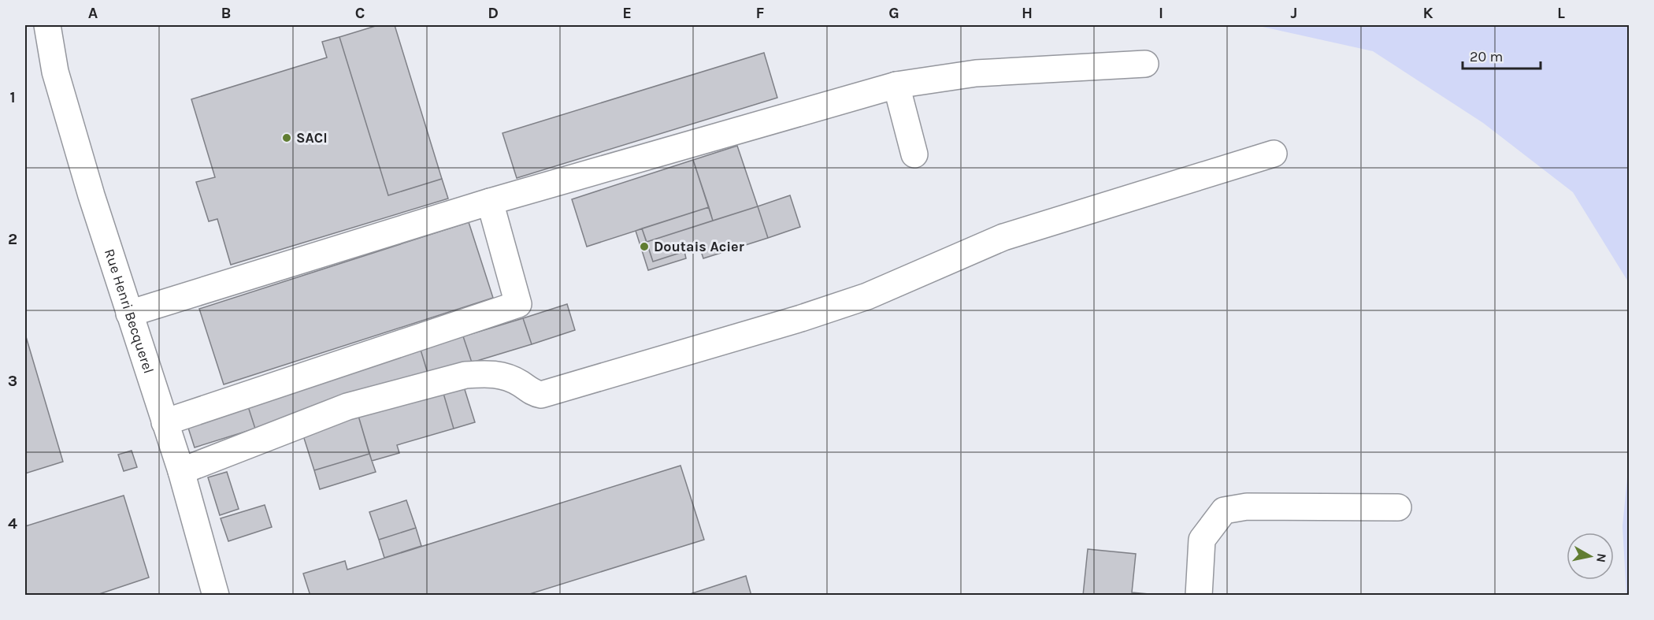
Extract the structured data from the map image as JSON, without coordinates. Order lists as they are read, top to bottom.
{
  "streets": {
    "street": ["Rue Henri Becquerel"]
  },
  "places": ["SACI", "Doutais Acier"],
  "scale_bar": "20 m",
  "north": "right",
  "grid": {
    "columns": [
      "A",
      "B",
      "C",
      "D",
      "E",
      "F",
      "G",
      "H",
      "I",
      "J",
      "K",
      "L"
    ],
    "rows": [
      "1",
      "2",
      "3",
      "4"
    ]
  }
}
